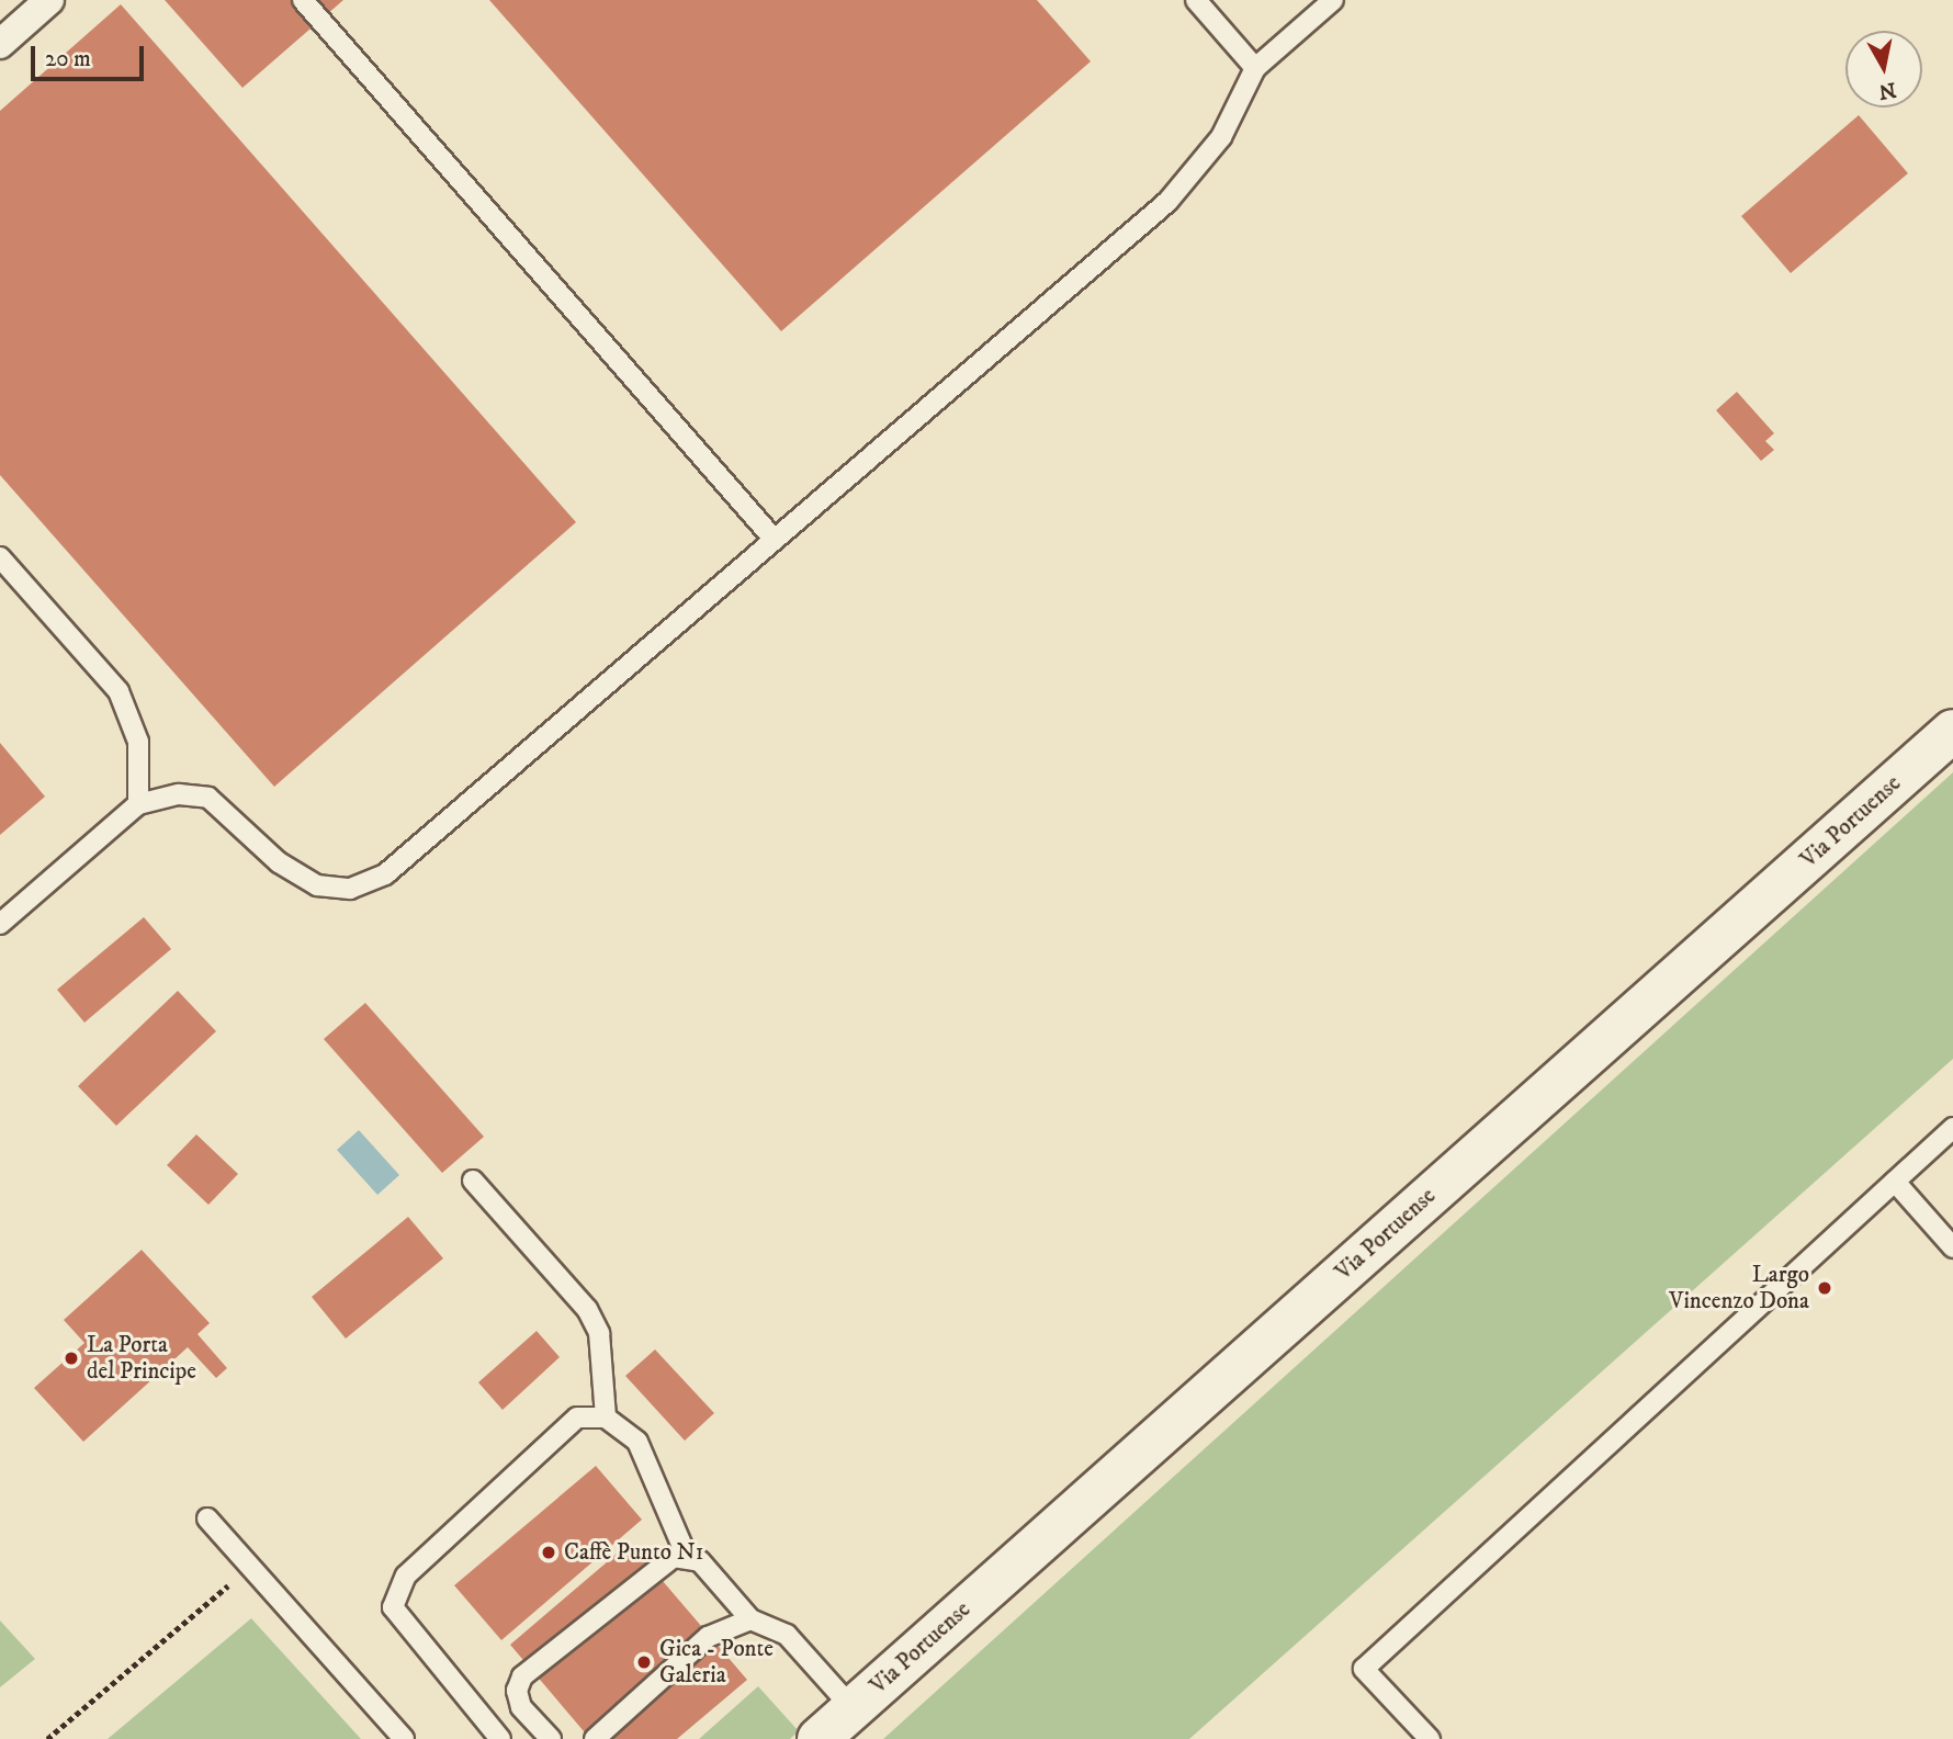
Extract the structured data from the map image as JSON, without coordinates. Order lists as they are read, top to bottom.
{
  "streets": {
    "street": ["Via Portuense"]
  },
  "places": [
    "Largo Vincenzo Dona",
    "La Porta del Principe",
    "Caffè Punto N1",
    "Gica - Ponte Galeria"
  ],
  "scale_bar": "20 m",
  "north": "bottom"
}
